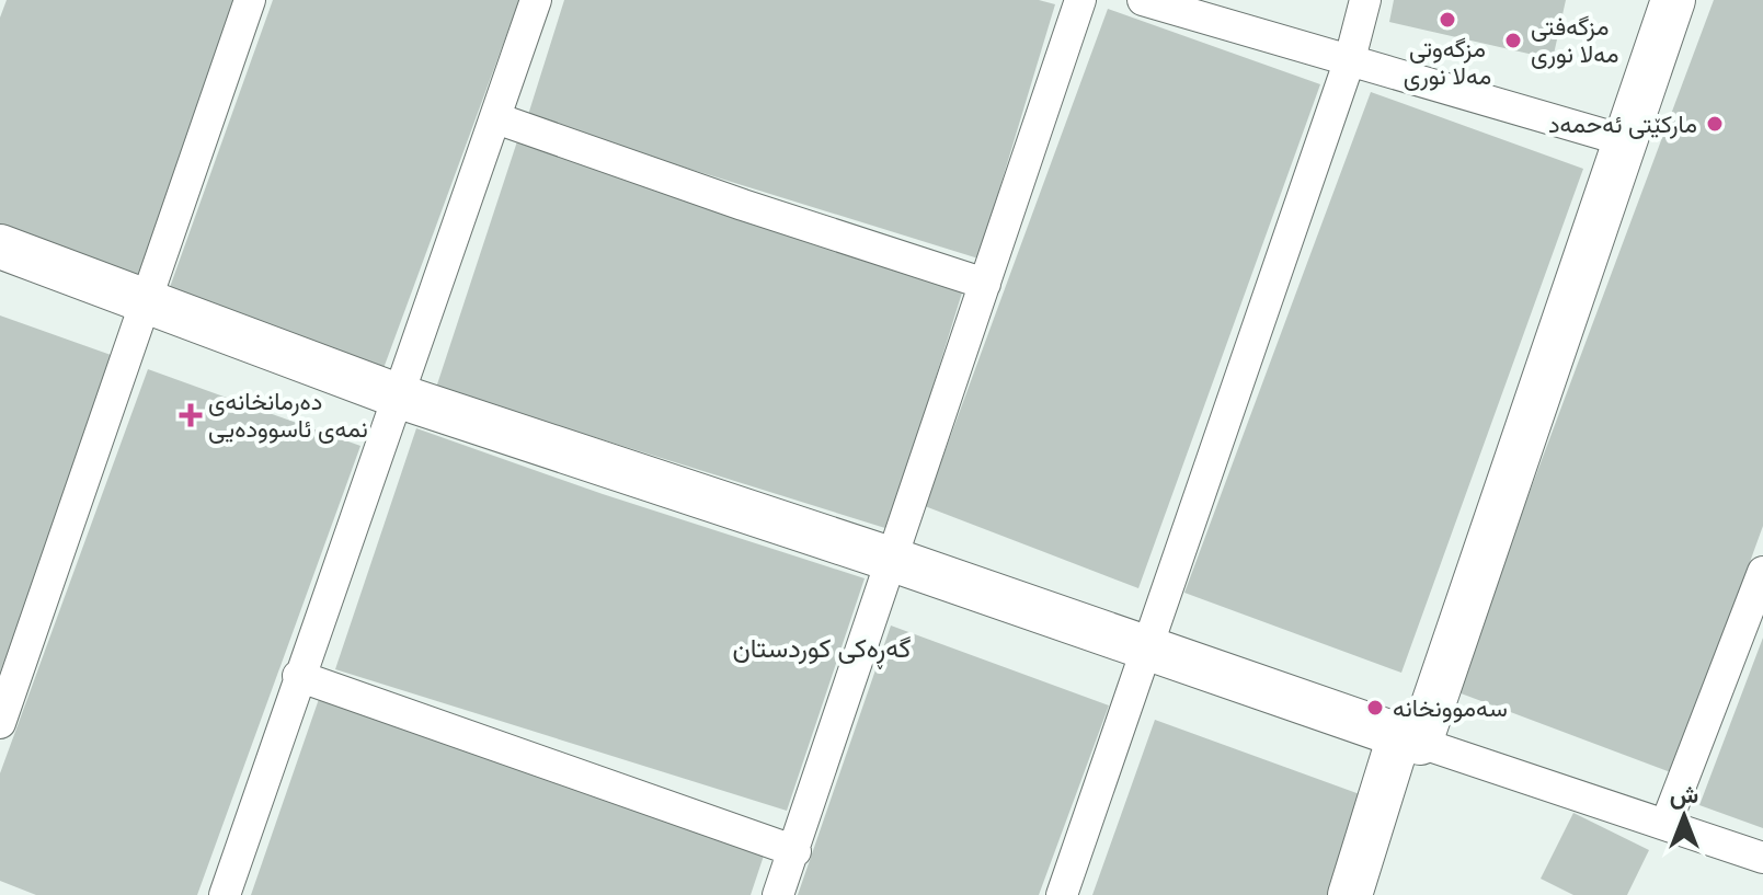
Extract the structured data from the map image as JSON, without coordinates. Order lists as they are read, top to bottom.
{
  "districts": ["گەڕەکی کوردستان"],
  "places": {
    "other": [
      "مزگەوتی مەلا نوری",
      "مزگەفتی مەلا نوری",
      "مارکێتی ئەحمەد",
      "سەموونخانە"
    ],
    "health": ["دەرمانخانەی نمەی ئاسوودەیی"]
  },
  "north": "top"
}
